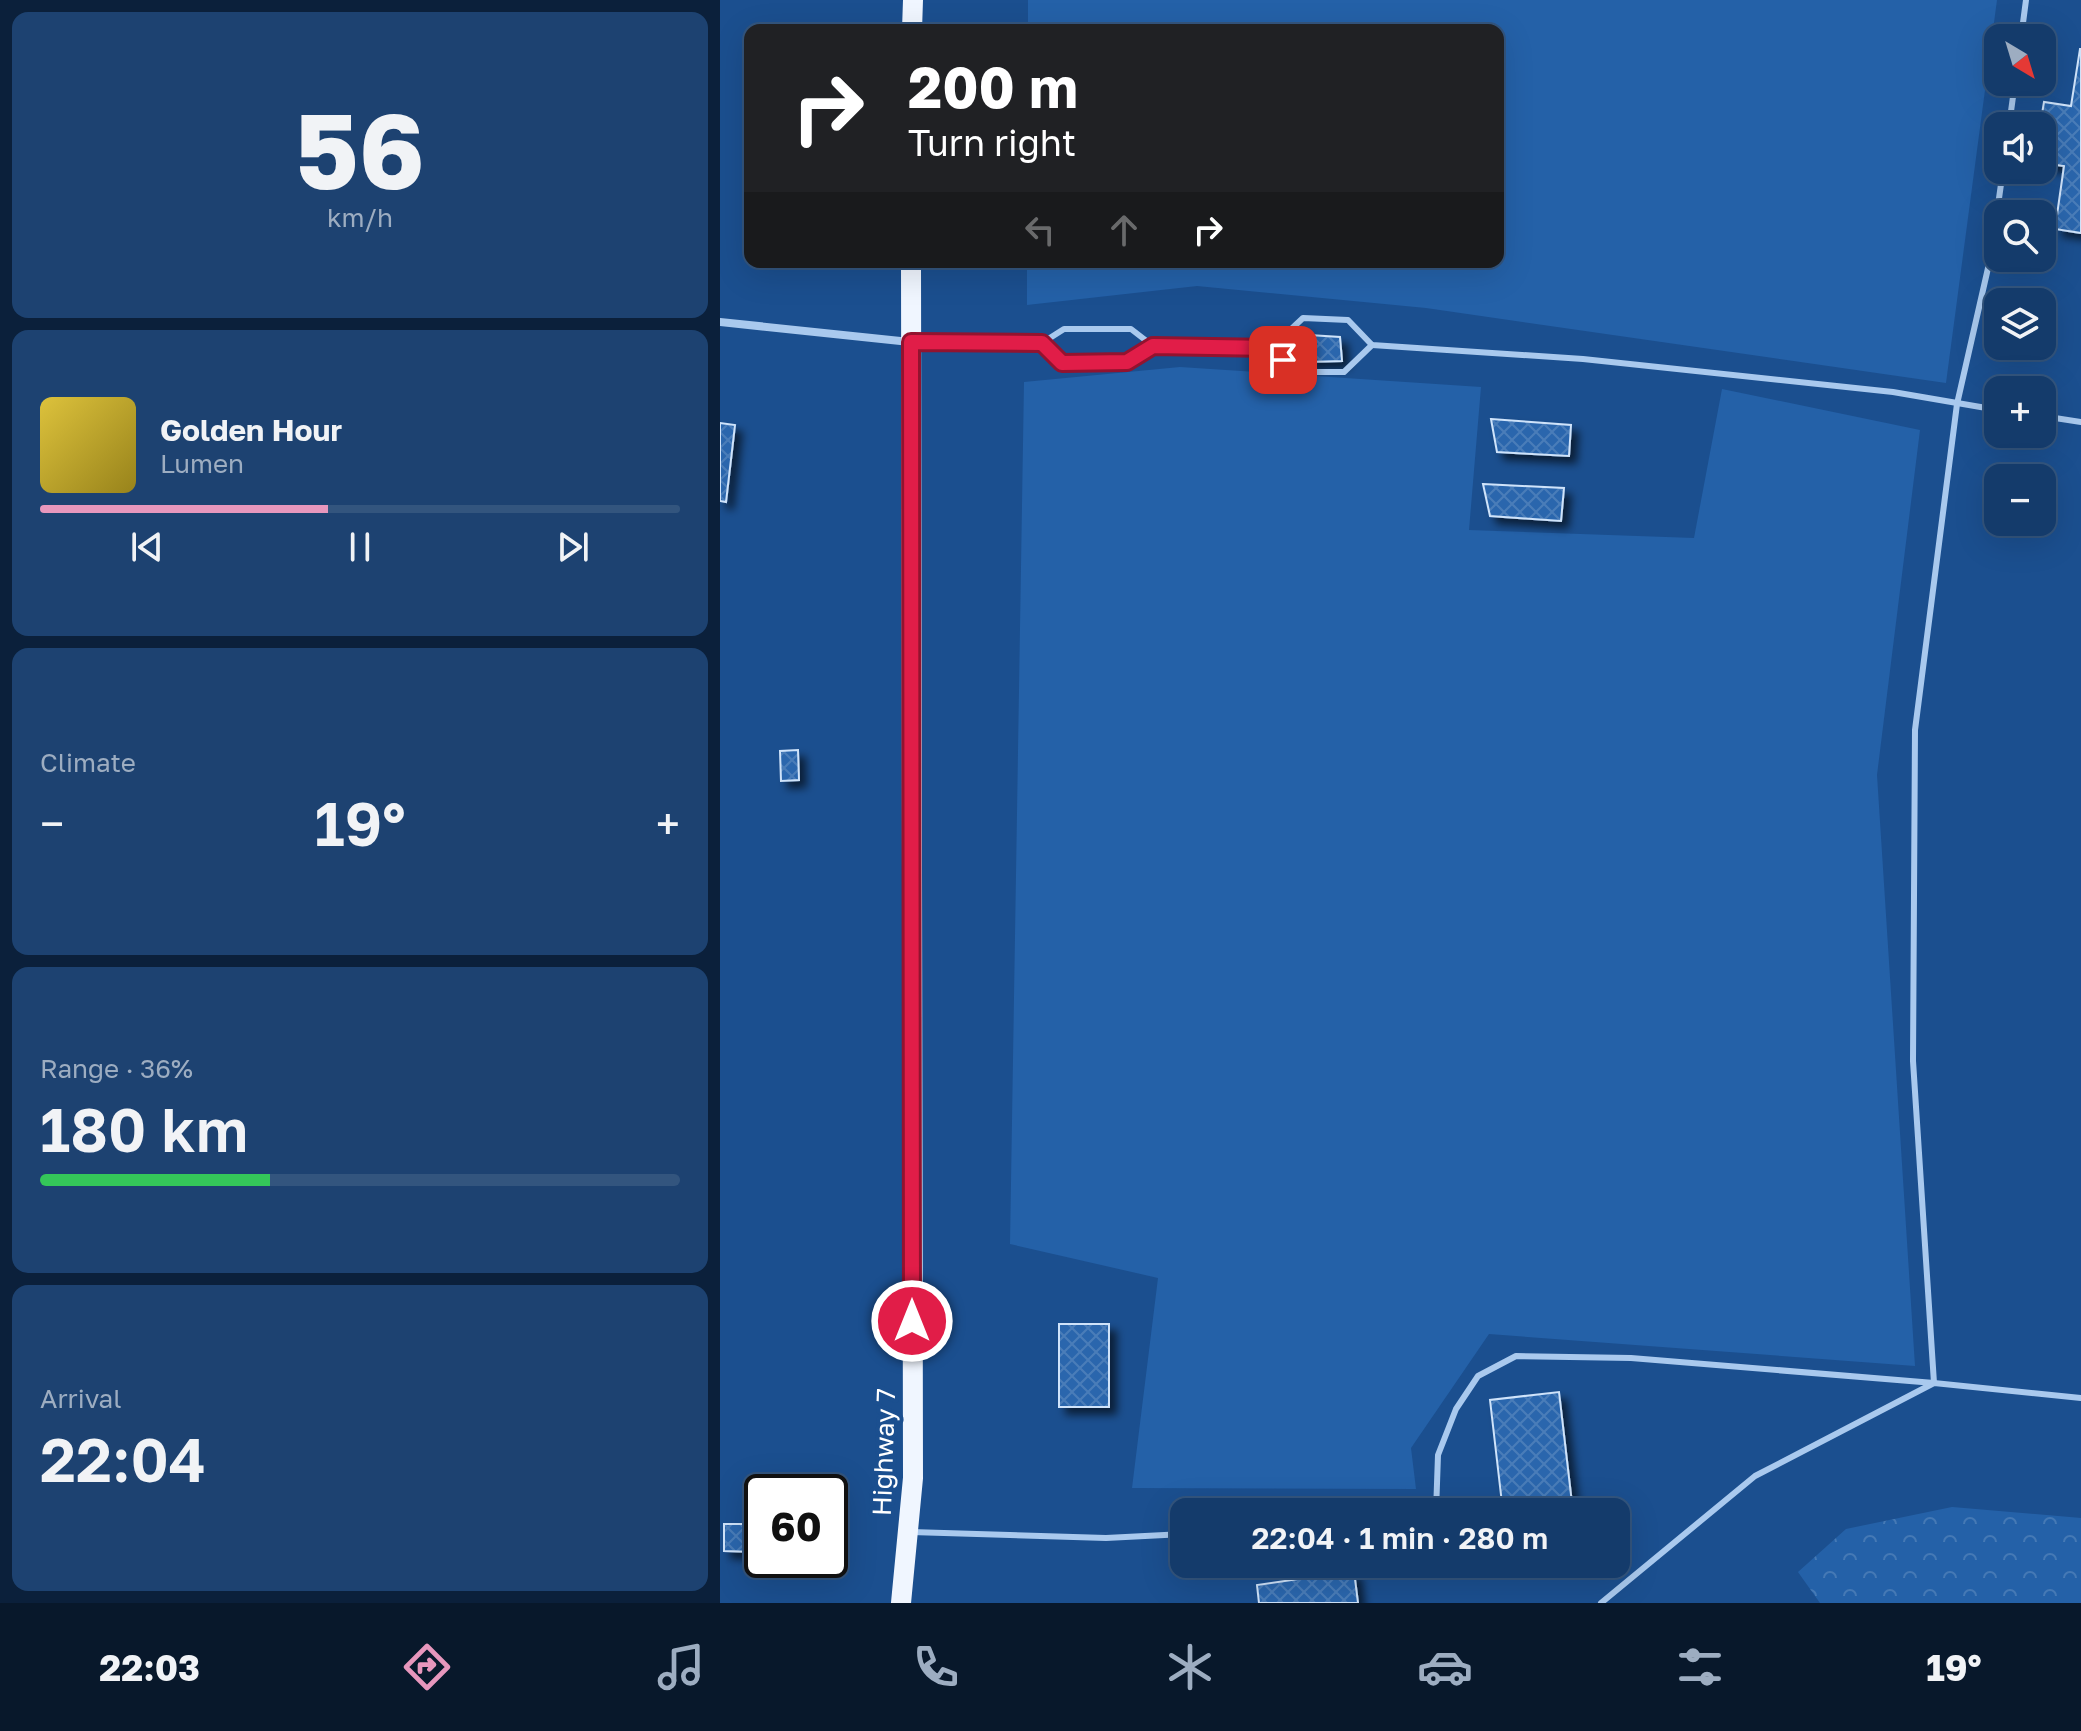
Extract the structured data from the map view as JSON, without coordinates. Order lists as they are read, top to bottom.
{
  "streets": {
    "main road": ["Highway 7"]
  },
  "north": "bottom right",
  "page": {
    "tile": [
      ["56", "km/h"],
      "Climate",
      ["Range · 36%", "180 km"],
      ["Arrival", "22:04"]
    ],
    "map_buttons": ["+", "−"],
    "turn": ["200 m", "Turn right"],
    "song": ["Golden Hour", "Lumen"],
    "heat": ["−", "19°", "+"],
    "limit": "60",
    "trip": "22:04 · 1 min · 280 m",
    "tabs": ["22:03", "19°"]
  }
}
